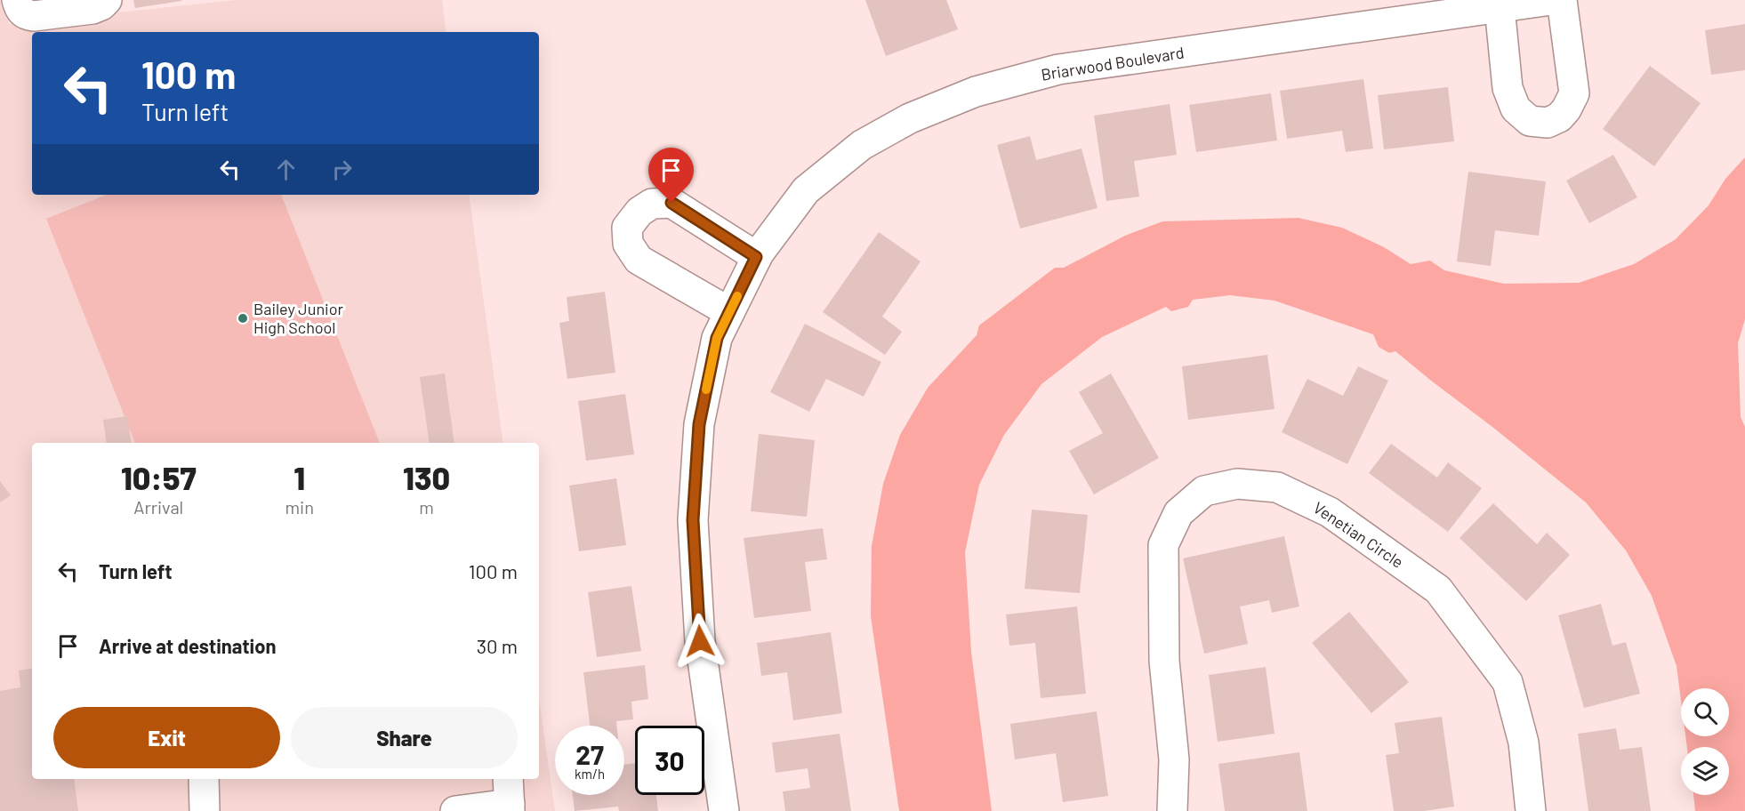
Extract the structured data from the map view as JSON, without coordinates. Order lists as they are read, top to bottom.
{
  "streets": {
    "street": ["Briarwood Boulevard", "Venetian Circle"]
  },
  "places": ["Bailey Junior High School"],
  "page": {
    "turn": ["100 m", "Turn left"],
    "eta": [
      "10:57",
      "Arrival",
      "1",
      "min",
      "130",
      "m"
    ],
    "list": [
      {
        "name": "Turn left",
        "value": "100 m"
      },
      {
        "name": "Arrive at destination",
        "value": "30 m"
      }
    ],
    "buttons": ["Exit", "Share"],
    "speed": "27 km/h",
    "limit": "30"
  }
}
